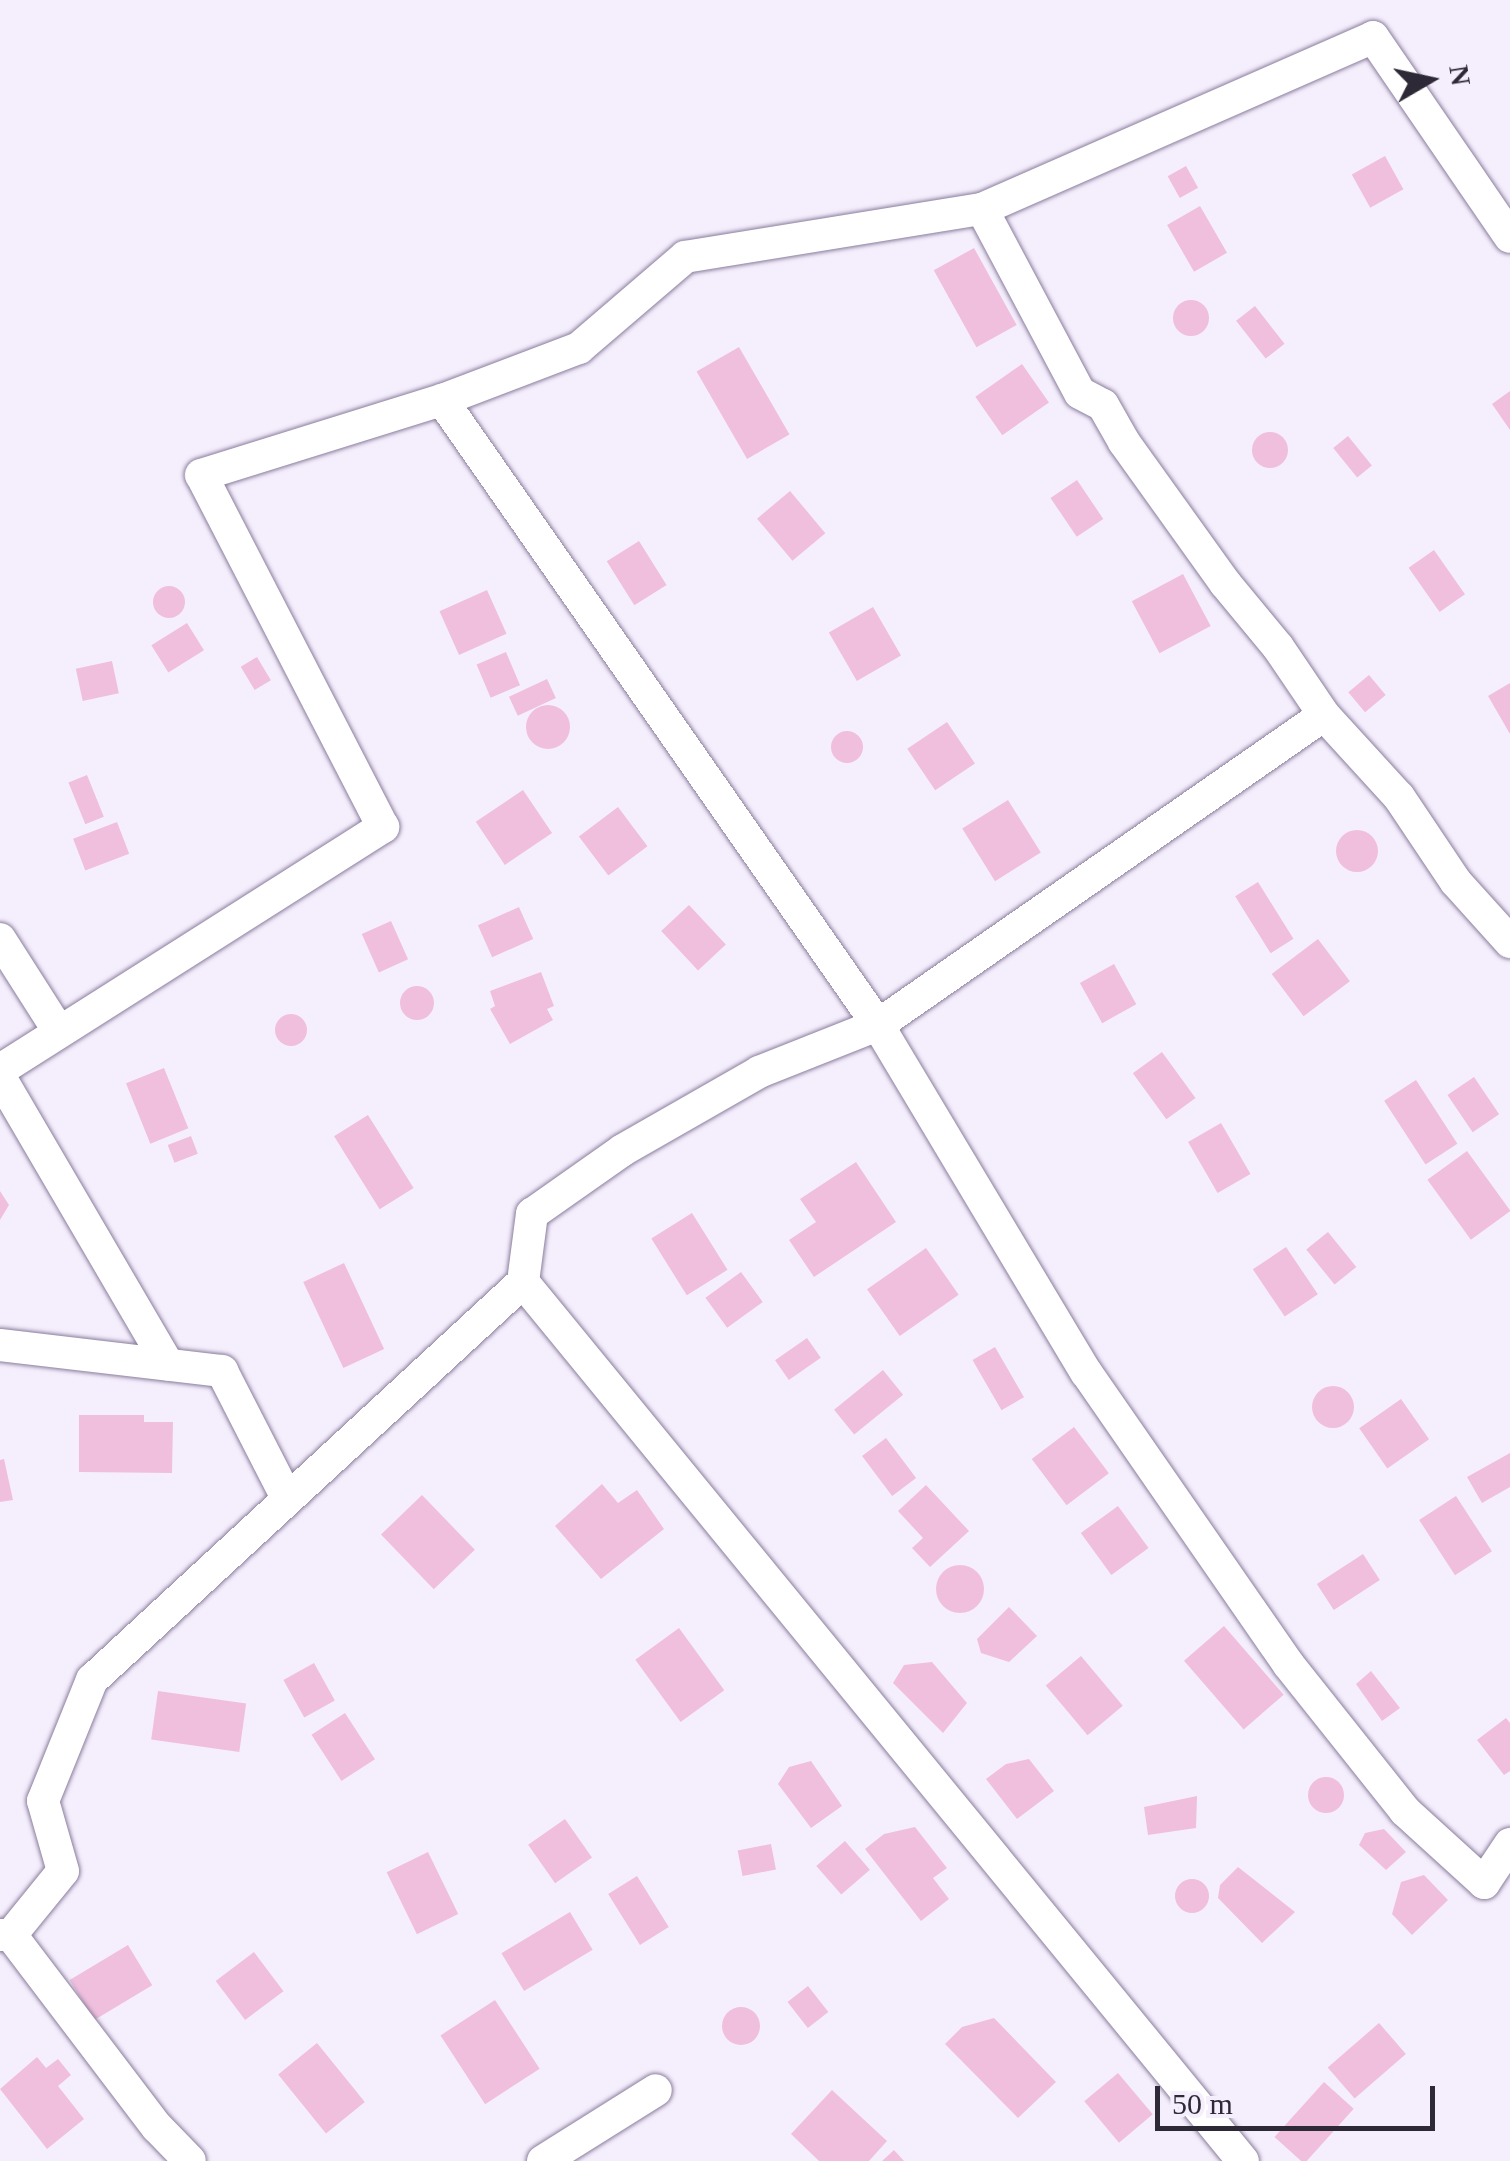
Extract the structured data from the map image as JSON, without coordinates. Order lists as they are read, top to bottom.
{
  "scale_bar": "50 m",
  "north": "right"
}
